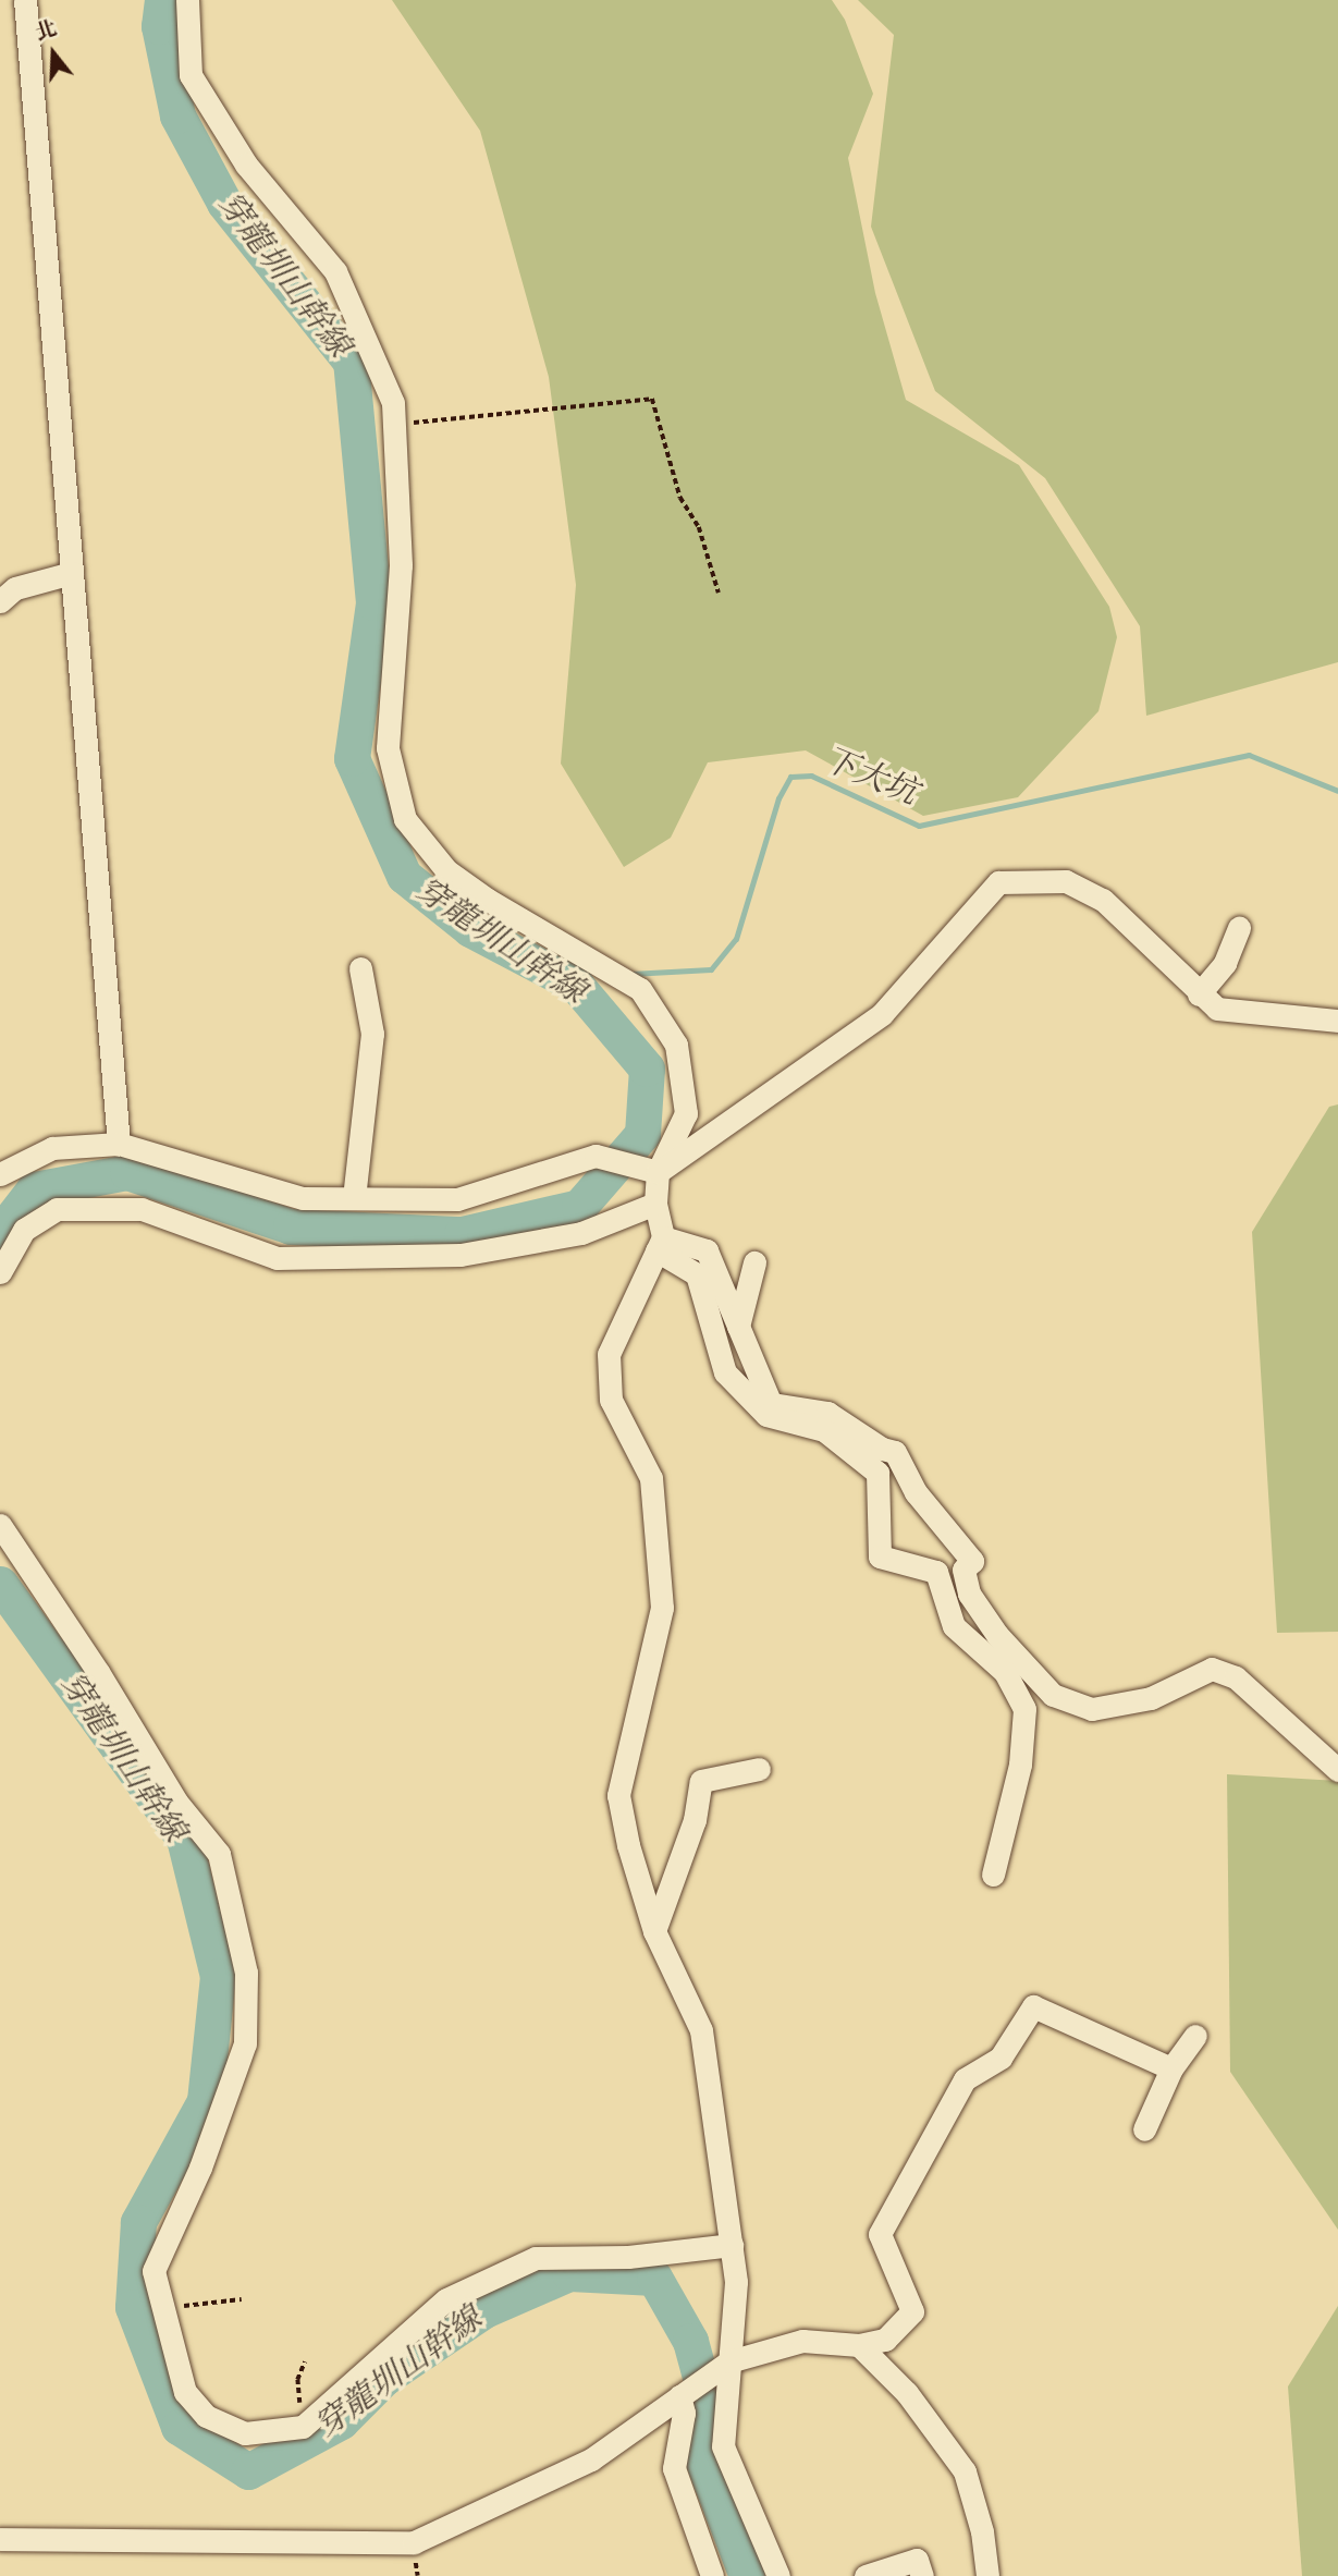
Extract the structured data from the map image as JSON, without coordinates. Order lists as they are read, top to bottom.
{
  "water": ["穿龍圳山幹線", "下大坑"],
  "north": "top"
}
